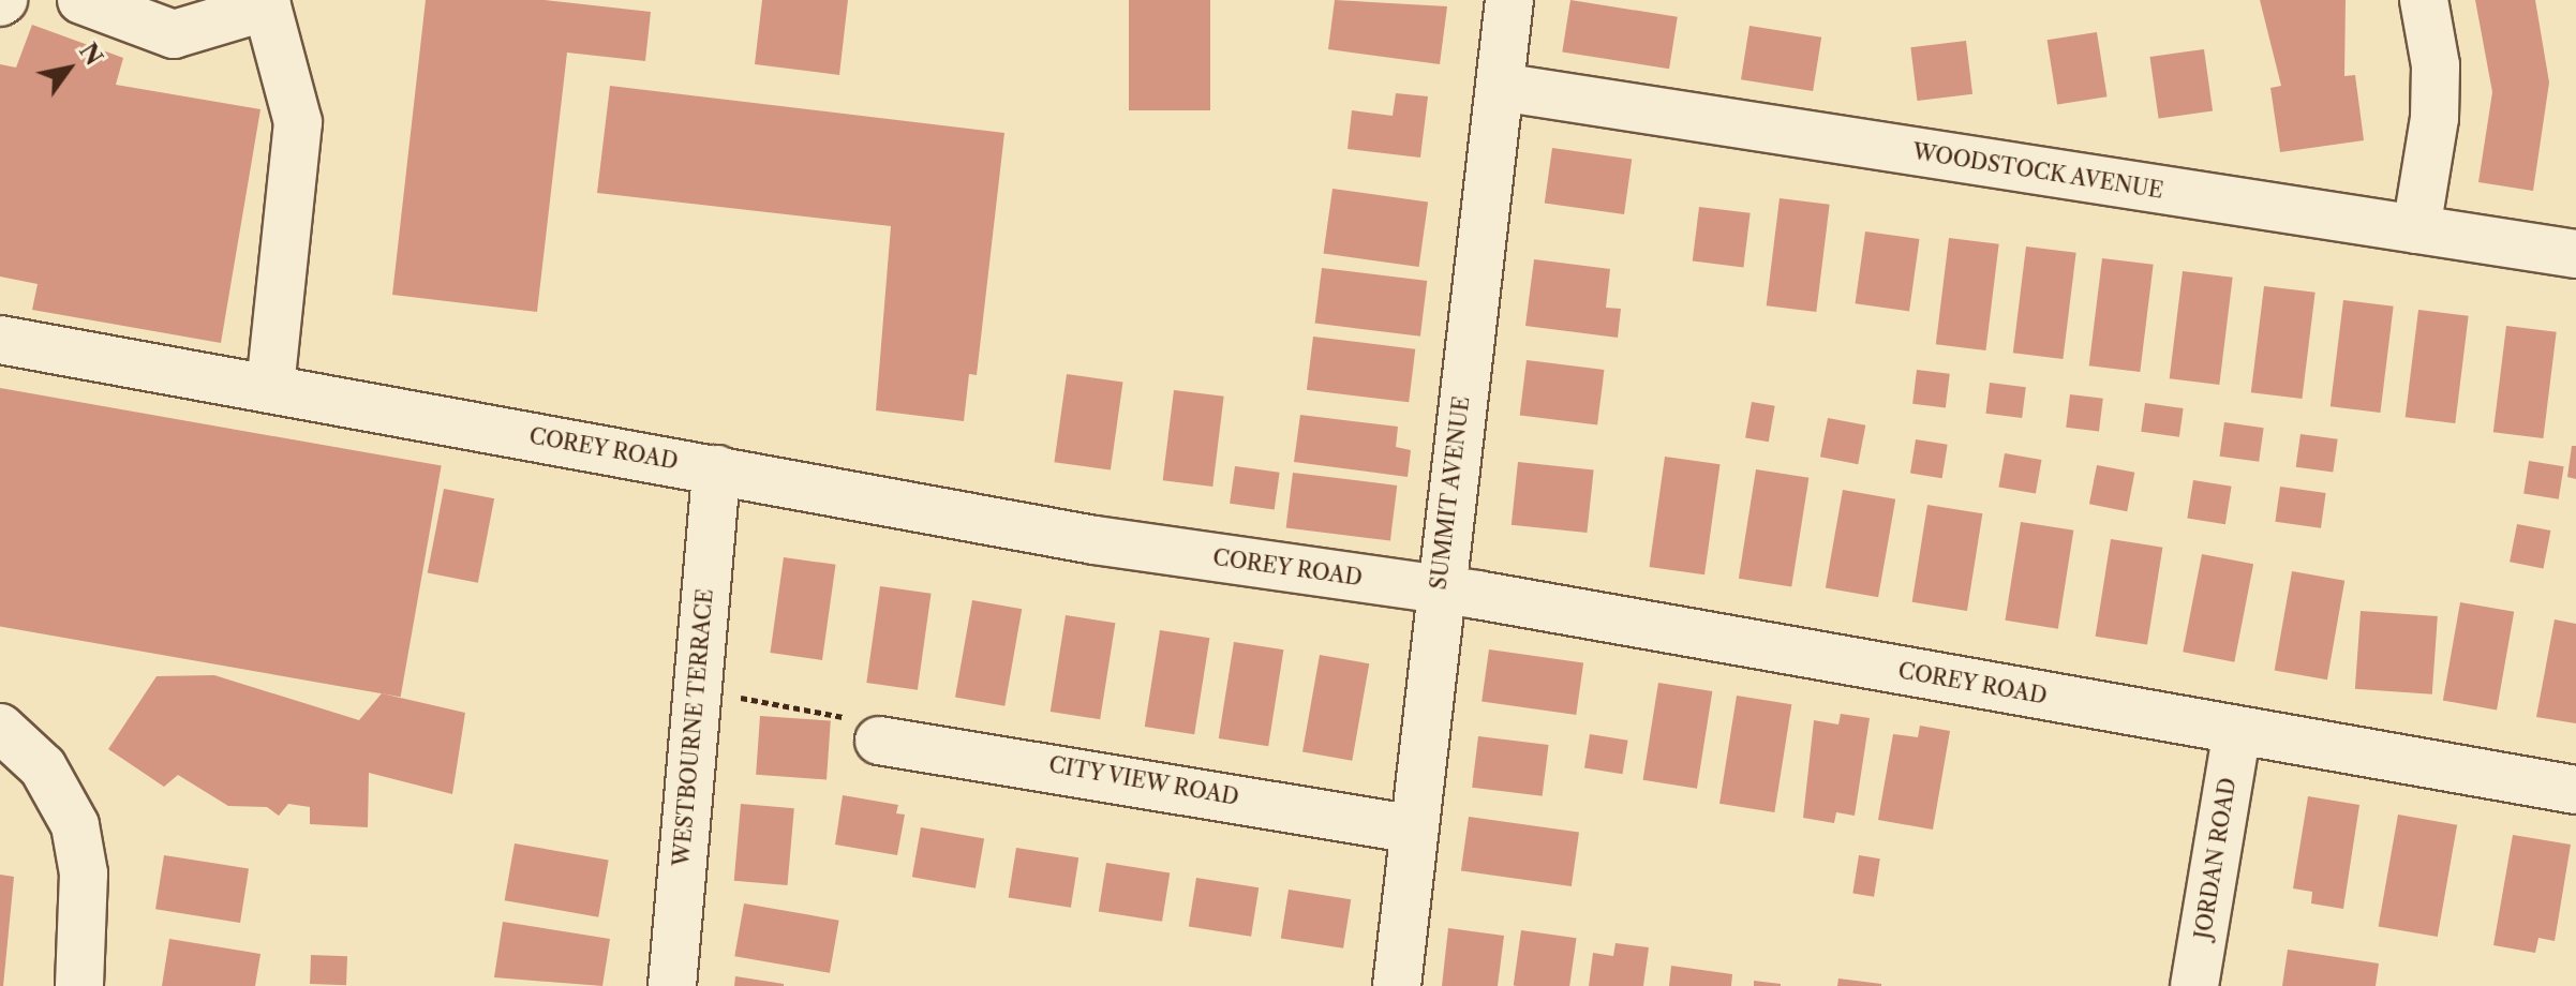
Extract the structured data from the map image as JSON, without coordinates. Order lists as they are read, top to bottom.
{
  "streets": {
    "street": [
      "WOODSTOCK AVENUE",
      "COREY ROAD",
      "SUMMIT AVENUE",
      "WESTBOURNE TERRACE",
      "CITY VIEW ROAD",
      "JORDAN ROAD"
    ]
  },
  "crossings": [
    ["WOODSTOCK AVENUE", "SUMMIT AVENUE"],
    ["COREY ROAD", "SUMMIT AVENUE"],
    ["COREY ROAD", "WESTBOURNE TERRACE"],
    ["COREY ROAD", "JORDAN ROAD"],
    ["SUMMIT AVENUE", "CITY VIEW ROAD"]
  ],
  "north": "top right"
}
